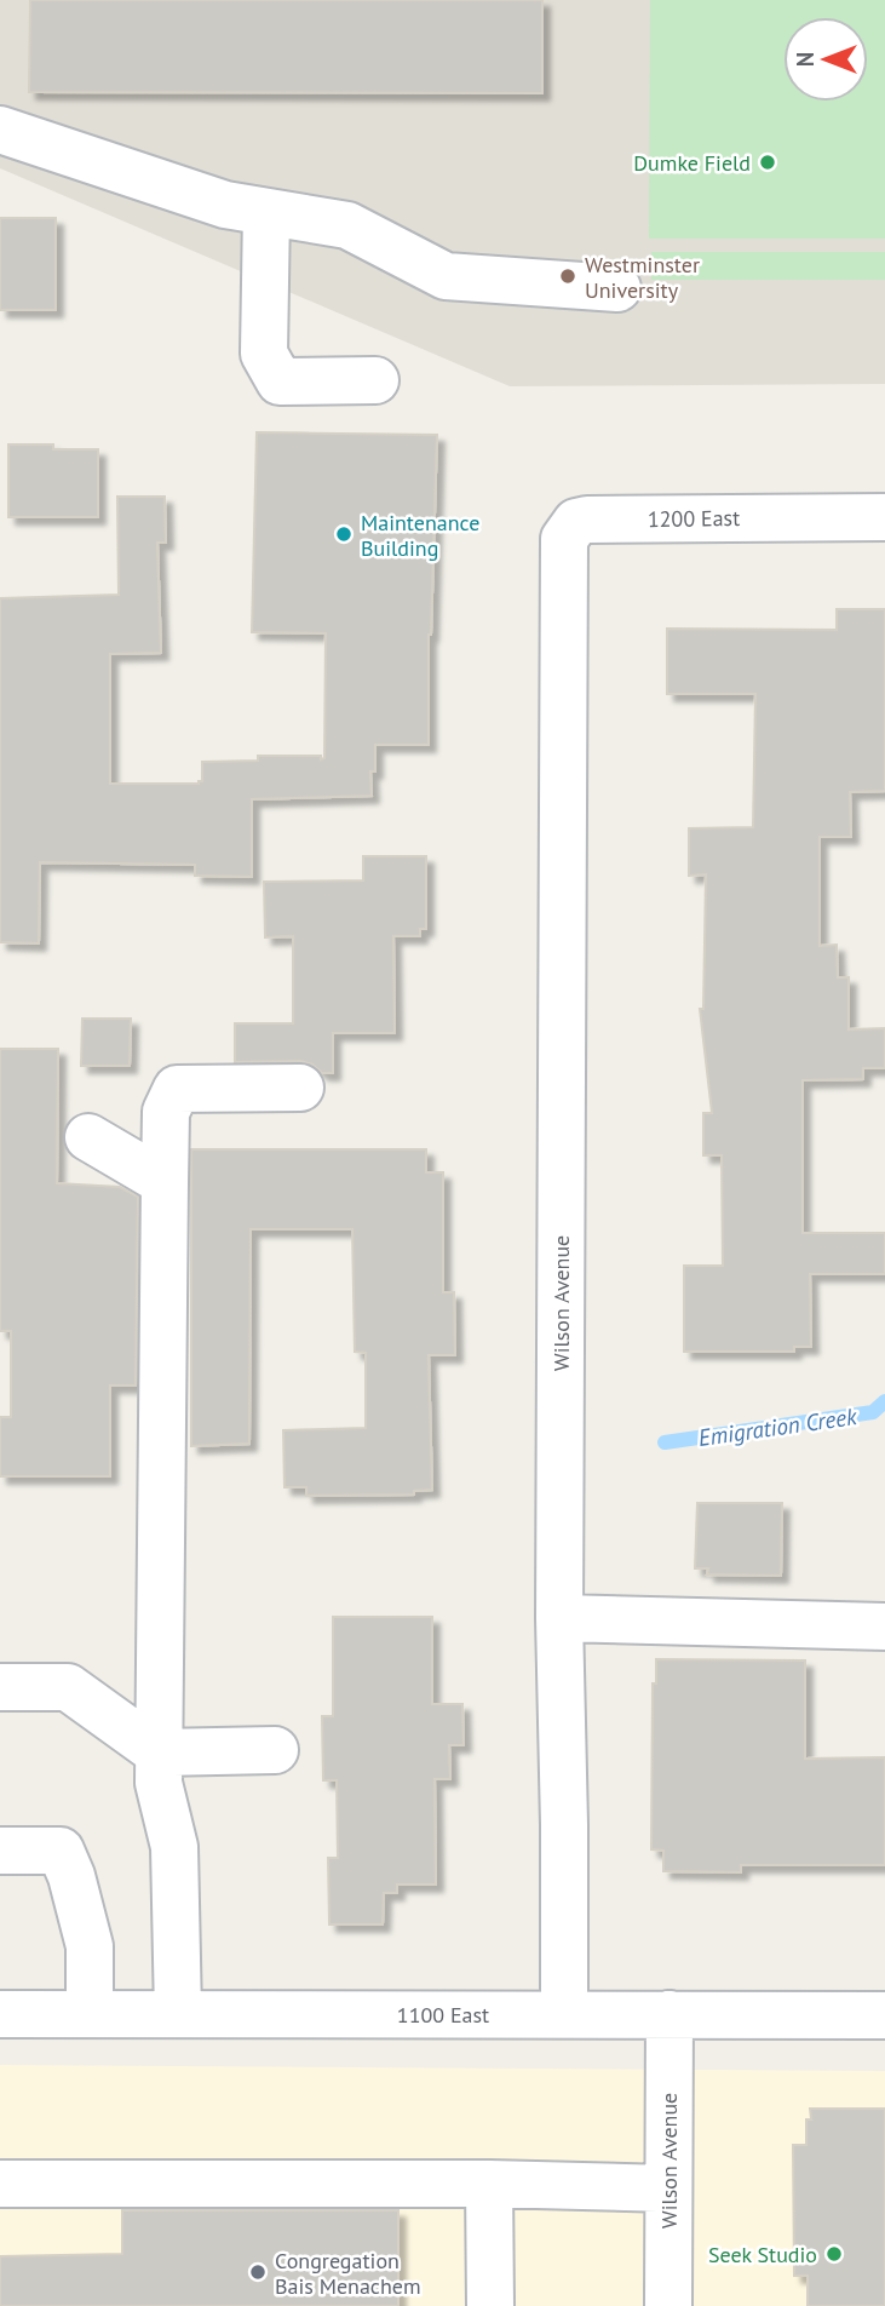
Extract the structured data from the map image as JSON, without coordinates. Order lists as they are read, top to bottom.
{
  "streets": {
    "street": ["1200 East", "Wilson Avenue", "1100 East"]
  },
  "crossings": [
    ["1200 East", "Wilson Avenue"],
    ["Wilson Avenue", "1100 East"]
  ],
  "water": ["Emigration Creek"],
  "places": [
    "Dumke Field",
    "Westminster University",
    "Maintenance Building",
    "Seek Studio",
    "Congregation Bais Menachem"
  ],
  "north": "left"
}
